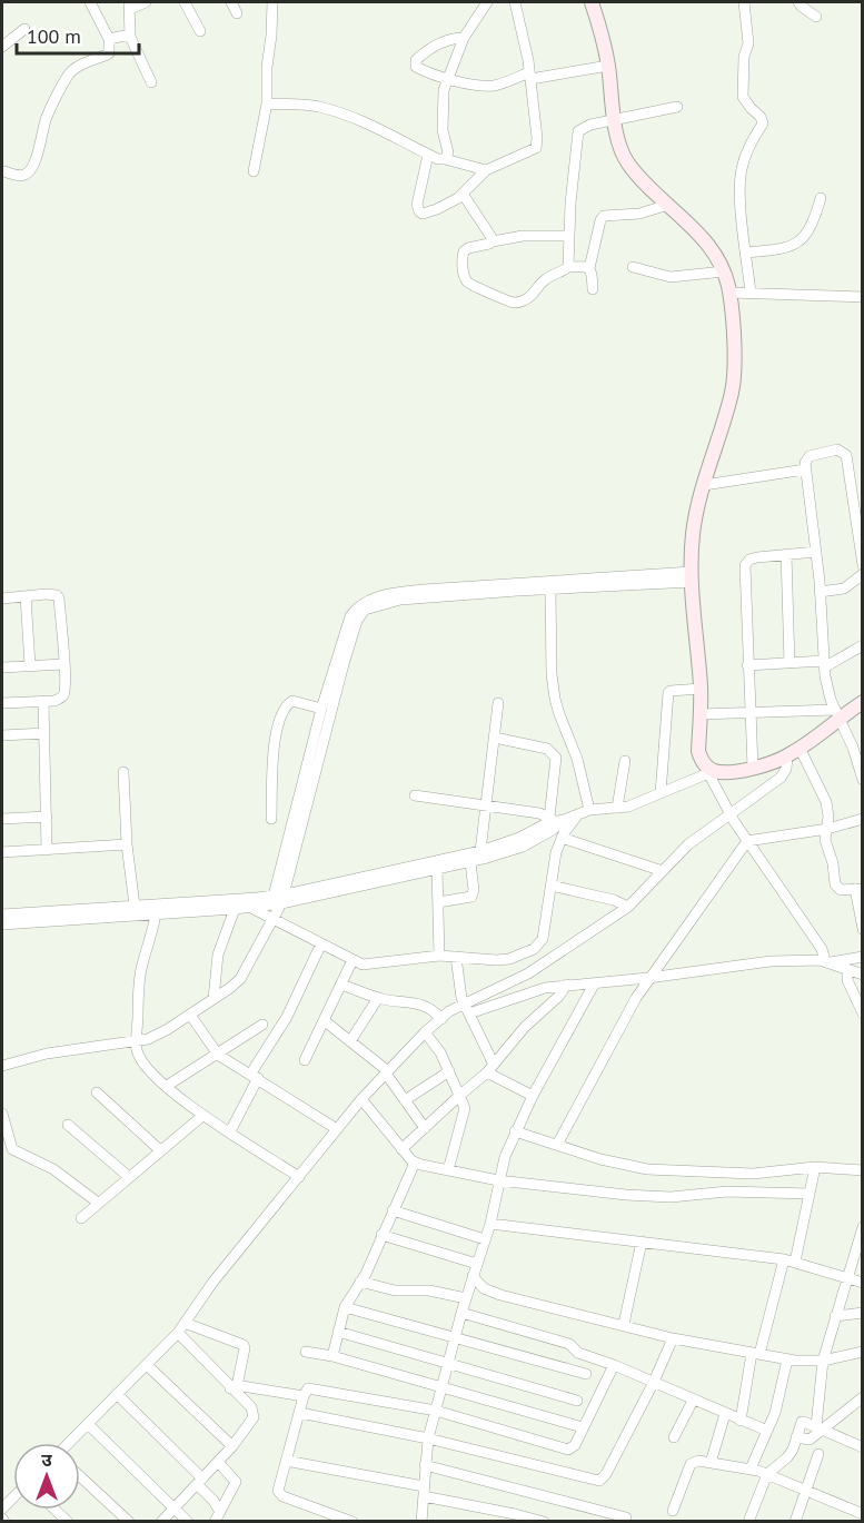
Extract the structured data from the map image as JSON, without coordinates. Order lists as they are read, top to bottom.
{
  "scale_bar": "100 m",
  "north": "top"
}
